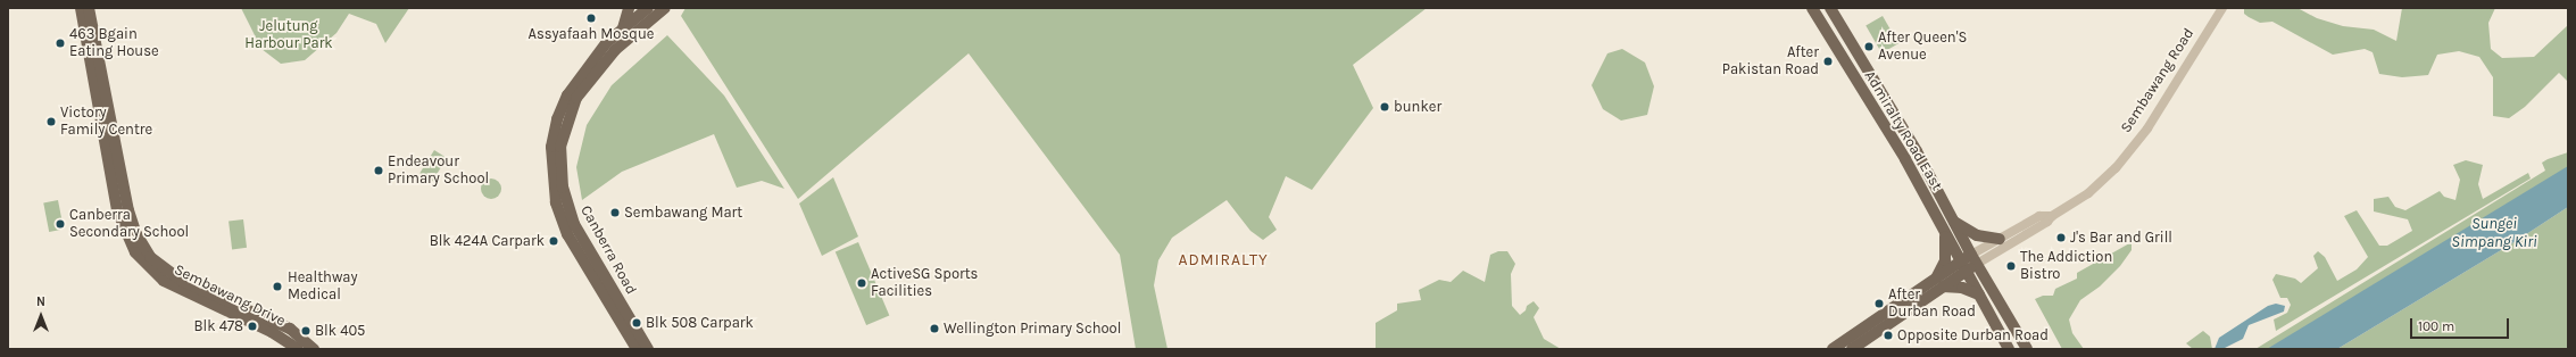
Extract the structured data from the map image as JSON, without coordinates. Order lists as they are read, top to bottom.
{
  "streets": {
    "main road": [
      "Sembawang Road",
      "Admiralty Road East",
      "Canberra Road",
      "Sembawang Drive"
    ]
  },
  "crossings": [
    ["Sembawang Road", "Admiralty Road East"]
  ],
  "districts": ["ADMIRALTY"],
  "water": ["Sungei Simpang Kiri"],
  "parks": ["Jelutung Harbour Park"],
  "places": [
    "Assyafaah Mosque",
    "463 Bgain Eating House",
    "After Queen'S Avenue",
    "After Pakistan Road",
    "bunker",
    "Victory Family Centre",
    "Endeavour Primary School",
    "Sembawang Mart",
    "Canberra Secondary School",
    "J's Bar and Grill",
    "Blk 424A Carpark",
    "The Addiction Bistro",
    "ActiveSG Sports Facilities",
    "Healthway Medical",
    "After Durban Road",
    "Blk 508 Carpark",
    "Blk 478",
    "Wellington Primary School",
    "Blk 405",
    "Opposite Durban Road"
  ],
  "scale_bar": "100 m",
  "north": "top"
}
